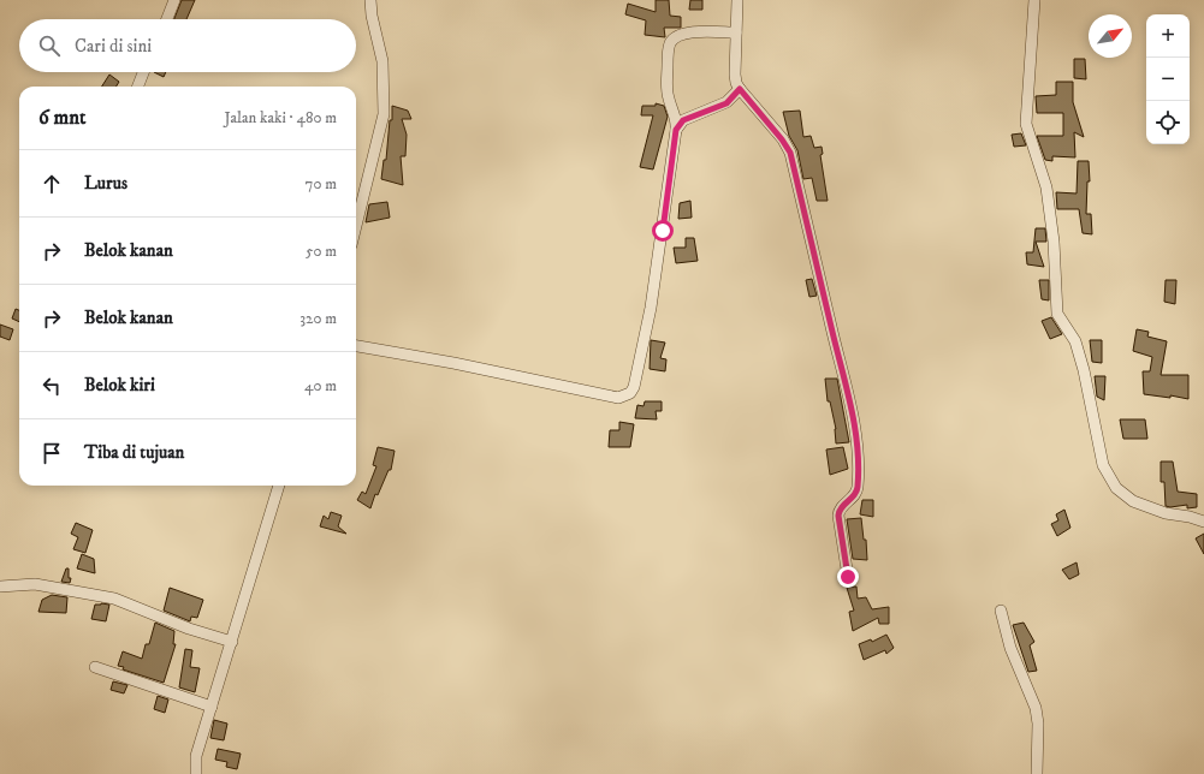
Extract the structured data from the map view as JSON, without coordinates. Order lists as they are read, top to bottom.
{
  "north": "top right",
  "page": {
    "map_buttons": ["+", "−"],
    "search": "Cari di sini",
    "heading": ["6 mnt", "Jalan kaki · 480 m"],
    "list": [
      ["Lurus", "70 m"],
      ["Belok kanan", "50 m"],
      ["Belok kanan", "320 m"],
      ["Belok kiri", "40 m"],
      "Tiba di tujuan"
    ]
  }
}
